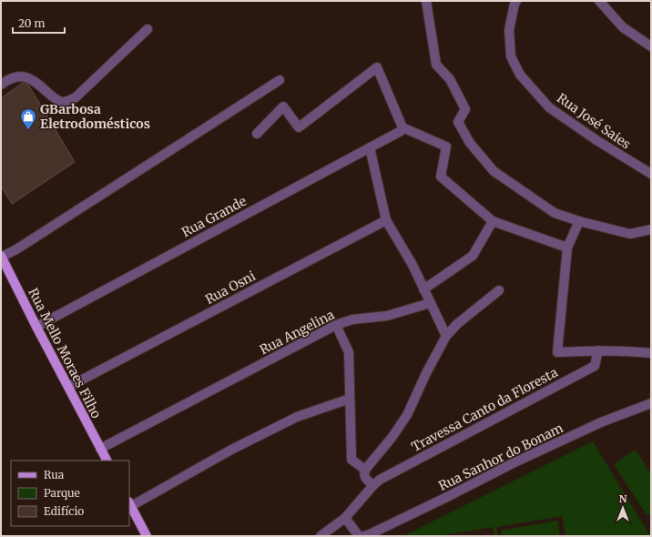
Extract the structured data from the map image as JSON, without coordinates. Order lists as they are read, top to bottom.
{
  "streets": {
    "main road": ["Rua Mello Moraes Filho"],
    "street": [
      "Rua José Saies",
      "Rua Grande",
      "Rua Osni",
      "Rua Angelina",
      "Travessa Canto da Floresta",
      "Rua Sanhor do Bonam"
    ]
  },
  "crossings": [
    ["Rua Grande", "Rua Mello Moraes Filho"],
    ["Rua Osni", "Rua Mello Moraes Filho"],
    ["Rua Angelina", "Rua Mello Moraes Filho"]
  ],
  "places": {
    "shop": ["GBarbosa Eletrodomésticos"]
  },
  "legend": ["Rua", "Parque", "Edifício"],
  "scale_bar": "20 m",
  "north": "top"
}
